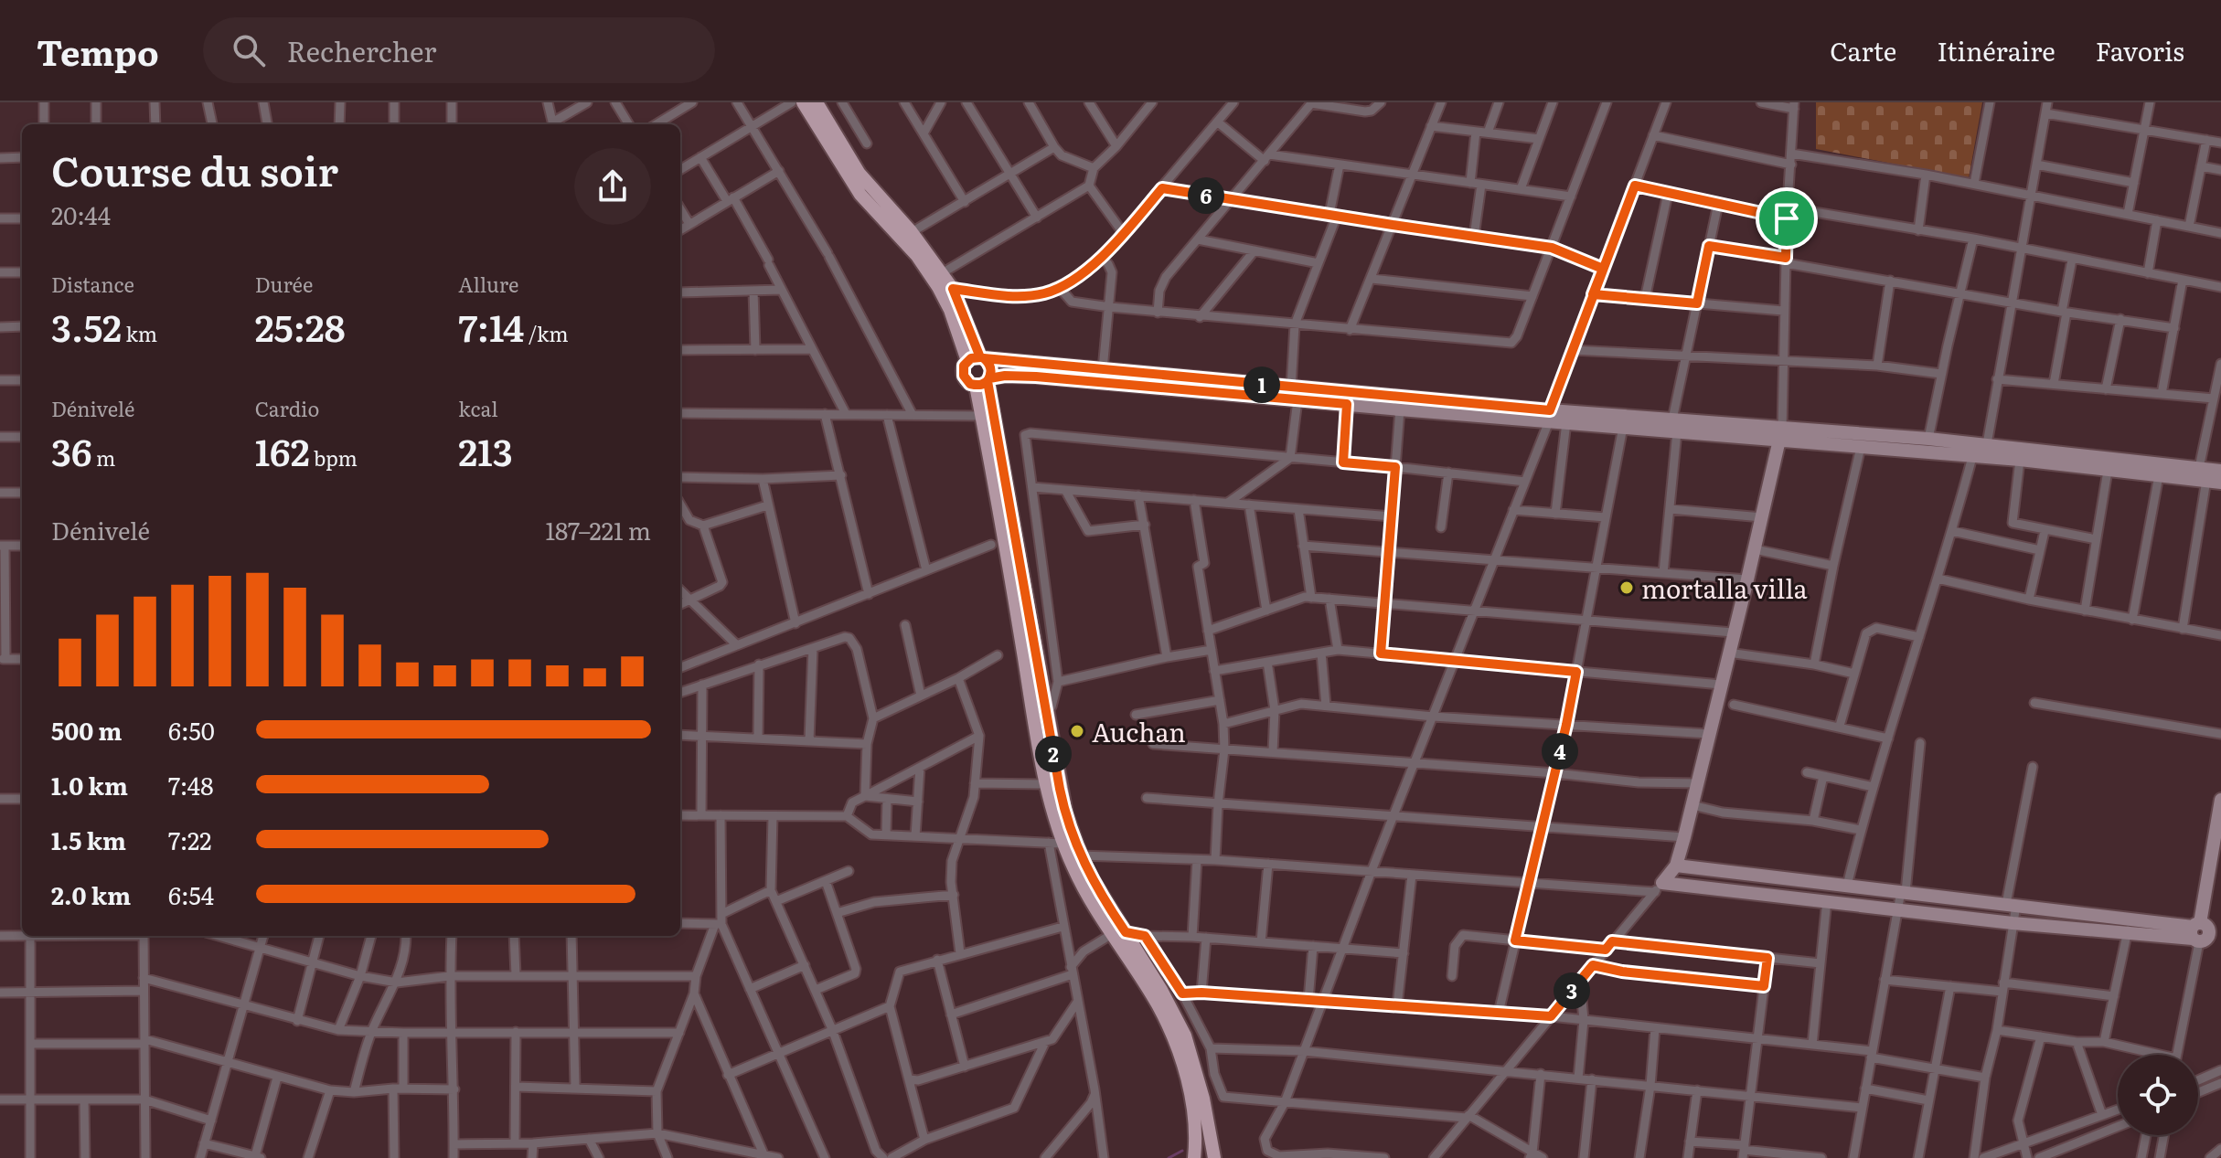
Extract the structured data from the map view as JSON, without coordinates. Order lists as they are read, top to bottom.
{
  "places": ["mortalla villa", "Auchan"],
  "page": {
    "header": "Tempo",
    "search": "Rechercher",
    "nav": ["Carte", "Itinéraire", "Favoris"],
    "heading": ["Course du soir", "20:44"],
    "pins": [
      "6",
      "1",
      "4",
      "2",
      "3"
    ],
    "stats": [
      ["Distance", "3.52 km"],
      ["Durée", "25:28"],
      ["Allure", "7:14 /km"],
      ["Dénivelé", "36 m"],
      ["Cardio", "162 bpm"],
      ["kcal", "213"]
    ],
    "chart": ["Dénivelé", "187–221 m"],
    "list": [
      {
        "name": "500 m",
        "note": "6:50"
      },
      {
        "name": "1.0 km",
        "note": "7:48"
      },
      {
        "name": "1.5 km",
        "note": "7:22"
      },
      {
        "name": "2.0 km",
        "note": "6:54"
      }
    ]
  }
}
